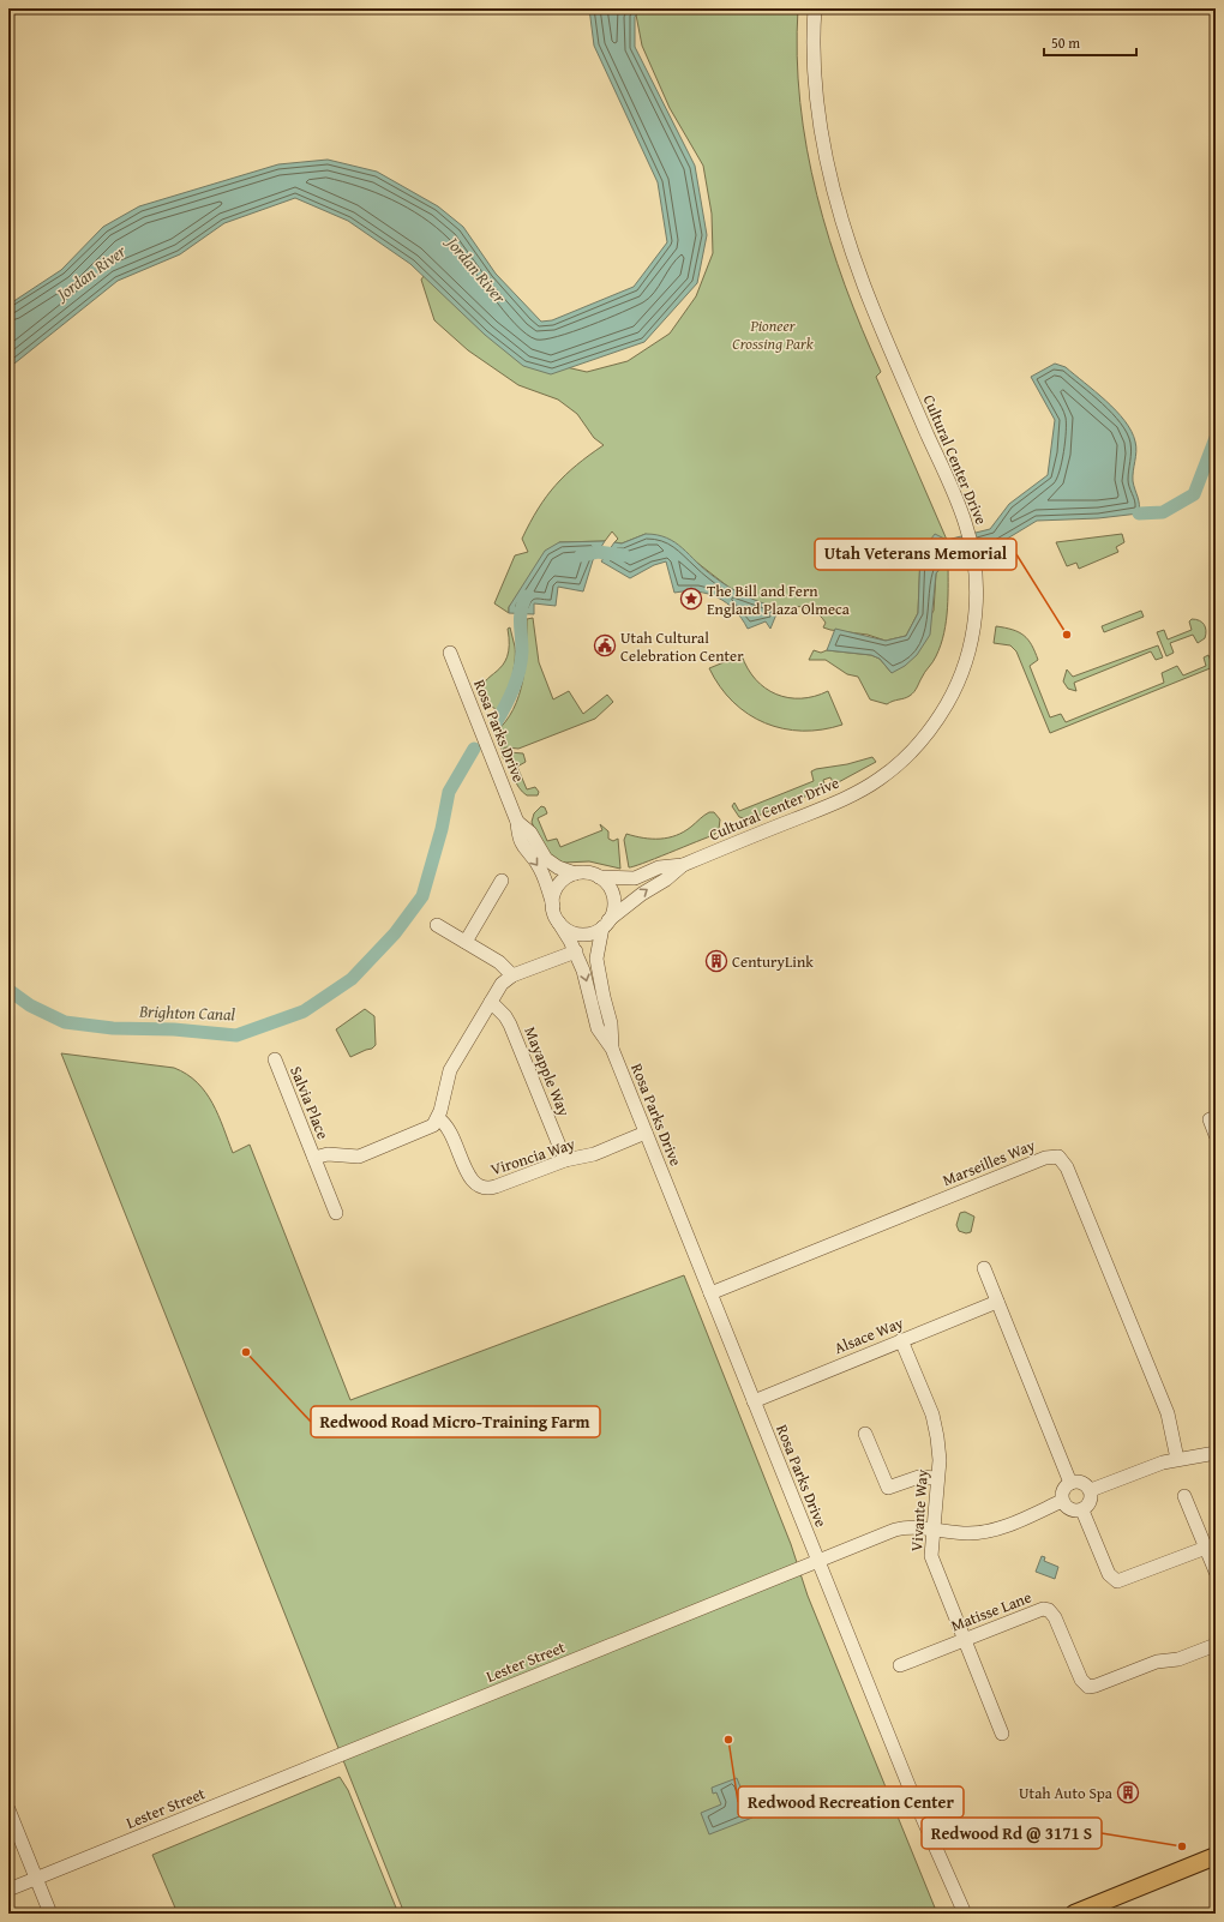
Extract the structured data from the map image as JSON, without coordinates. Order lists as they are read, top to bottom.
{
  "streets": {
    "street": [
      "Cultural Center Drive",
      "Rosa Parks Drive",
      "Mayapple Way",
      "Salvia Place",
      "Vironcia Way",
      "Marseilles Way",
      "Alsace Way",
      "Vivante Way",
      "Matisse Lane",
      "Lester Street"
    ]
  },
  "crossings": [
    ["Cultural Center Drive", "Rosa Parks Drive"],
    ["Rosa Parks Drive", "Vironcia Way"],
    ["Rosa Parks Drive", "Marseilles Way"],
    ["Rosa Parks Drive", "Alsace Way"],
    ["Rosa Parks Drive", "Lester Street"],
    ["Mayapple Way", "Vironcia Way"],
    ["Alsace Way", "Vivante Way"],
    ["Vivante Way", "Matisse Lane"],
    ["Vivante Way", "Lester Street"]
  ],
  "water": ["Jordan River", "Brighton Canal"],
  "parks": ["Pioneer Crossing Park"],
  "places": {
    "place": ["The Bill and Fern England Plaza Olmeca"],
    "other": [
      "Utah Veterans Memorial",
      "Redwood Road Micro-Training Farm",
      "Redwood Recreation Center",
      "Redwood Rd @ 3171 S"
    ],
    "public building": ["Utah Cultural Celebration Center"],
    "building": ["CenturyLink", "Utah Auto Spa"]
  },
  "scale_bar": "50 m"
}
